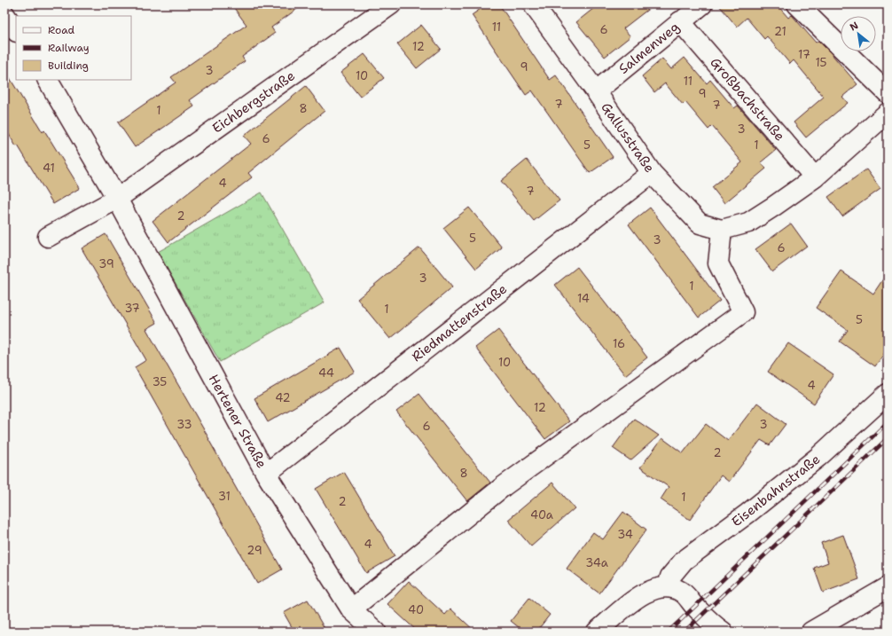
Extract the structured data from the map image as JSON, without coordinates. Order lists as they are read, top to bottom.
{
  "streets": {
    "street": [
      "Salmenweg",
      "Großbachstraße",
      "Eichbergstraße",
      "Gallusstraße",
      "Riedmattenstraße",
      "Hertener Straße",
      "Eisenbahnstraße"
    ]
  },
  "crossings": [
    ["Salmenweg", "Großbachstraße"],
    ["Salmenweg", "Gallusstraße"],
    ["Eichbergstraße", "Hertener Straße"],
    ["Gallusstraße", "Riedmattenstraße"],
    ["Riedmattenstraße", "Hertener Straße"]
  ],
  "house_numbers": [
    "11",
    "6",
    "21",
    "12",
    "17",
    "15",
    "9",
    "3",
    "10",
    "11",
    "9",
    "7",
    "7",
    "8",
    "1",
    "3",
    "6",
    "5",
    "1",
    "41",
    "4",
    "7",
    "2",
    "5",
    "3",
    "6",
    "39",
    "3",
    "1",
    "14",
    "37",
    "1",
    "5",
    "16",
    "10",
    "44",
    "35",
    "4",
    "42",
    "12",
    "33",
    "3",
    "6",
    "2",
    "8",
    "31",
    "1",
    "2",
    "40a",
    "34",
    "4",
    "29",
    "34a",
    "40"
  ],
  "legend": ["Road", "Railway", "Building"],
  "north": "top left"
}
